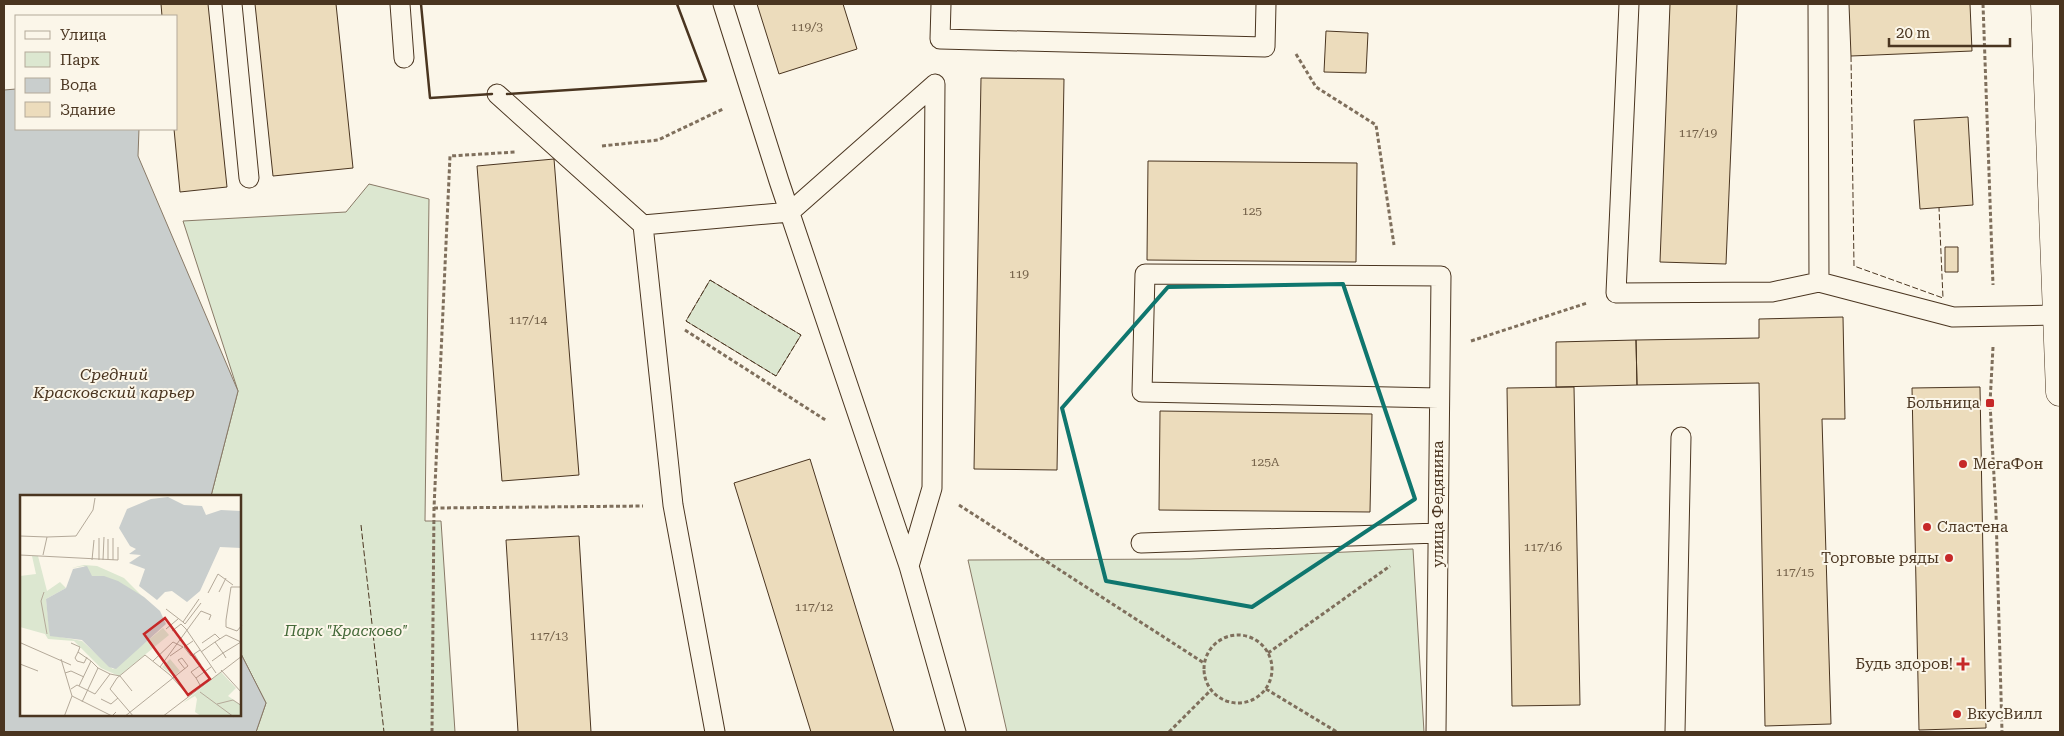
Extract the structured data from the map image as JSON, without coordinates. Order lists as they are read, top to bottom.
{
  "streets": {
    "lane": ["улица Федянина"]
  },
  "water": ["Средний Красковский карьер"],
  "parks": ["Парк \"Красково\""],
  "places": {
    "transit": ["Больница"],
    "other": [
      "МегаФон",
      "Сластена",
      "Торговые ряды",
      "ВкусВилл"
    ],
    "health": ["Будь здоров!"]
  },
  "house_numbers": [
    "119/3",
    "117/19",
    "125",
    "119",
    "117/14",
    "125А",
    "117/16",
    "117/15",
    "117/12",
    "117/13"
  ],
  "legend": [
    "Улица",
    "Парк",
    "Вода",
    "Здание"
  ],
  "scale_bar": "20 m"
}
